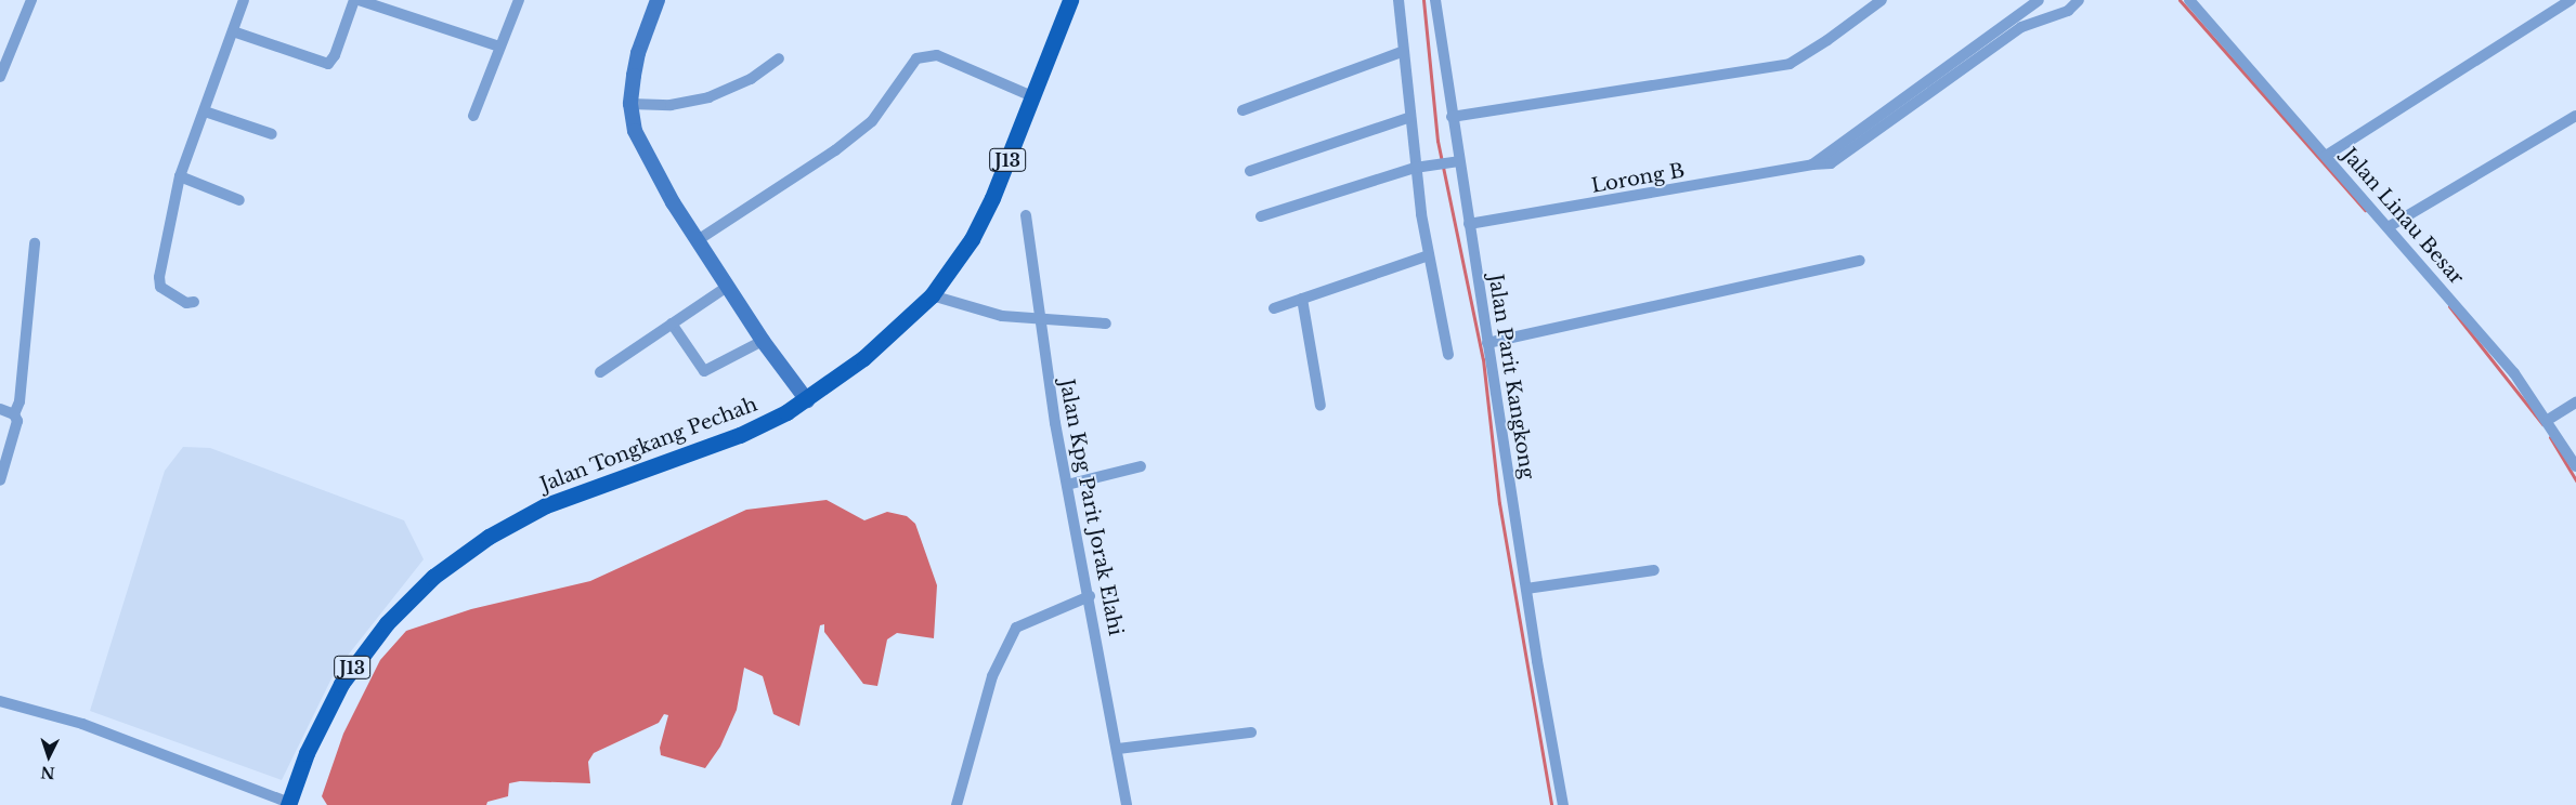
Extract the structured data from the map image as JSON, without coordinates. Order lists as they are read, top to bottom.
{
  "streets": {
    "main road": ["J13", "Jalan Tongkang Pechah"],
    "street": [
      "Lorong B",
      "Jalan Linau Besar",
      "Jalan Parit Kangkong",
      "Jalan Kpg Parit Jorak Elahi"
    ]
  },
  "crossings": [
    ["Lorong B", "Jalan Parit Kangkong"]
  ],
  "north": "bottom"
}
